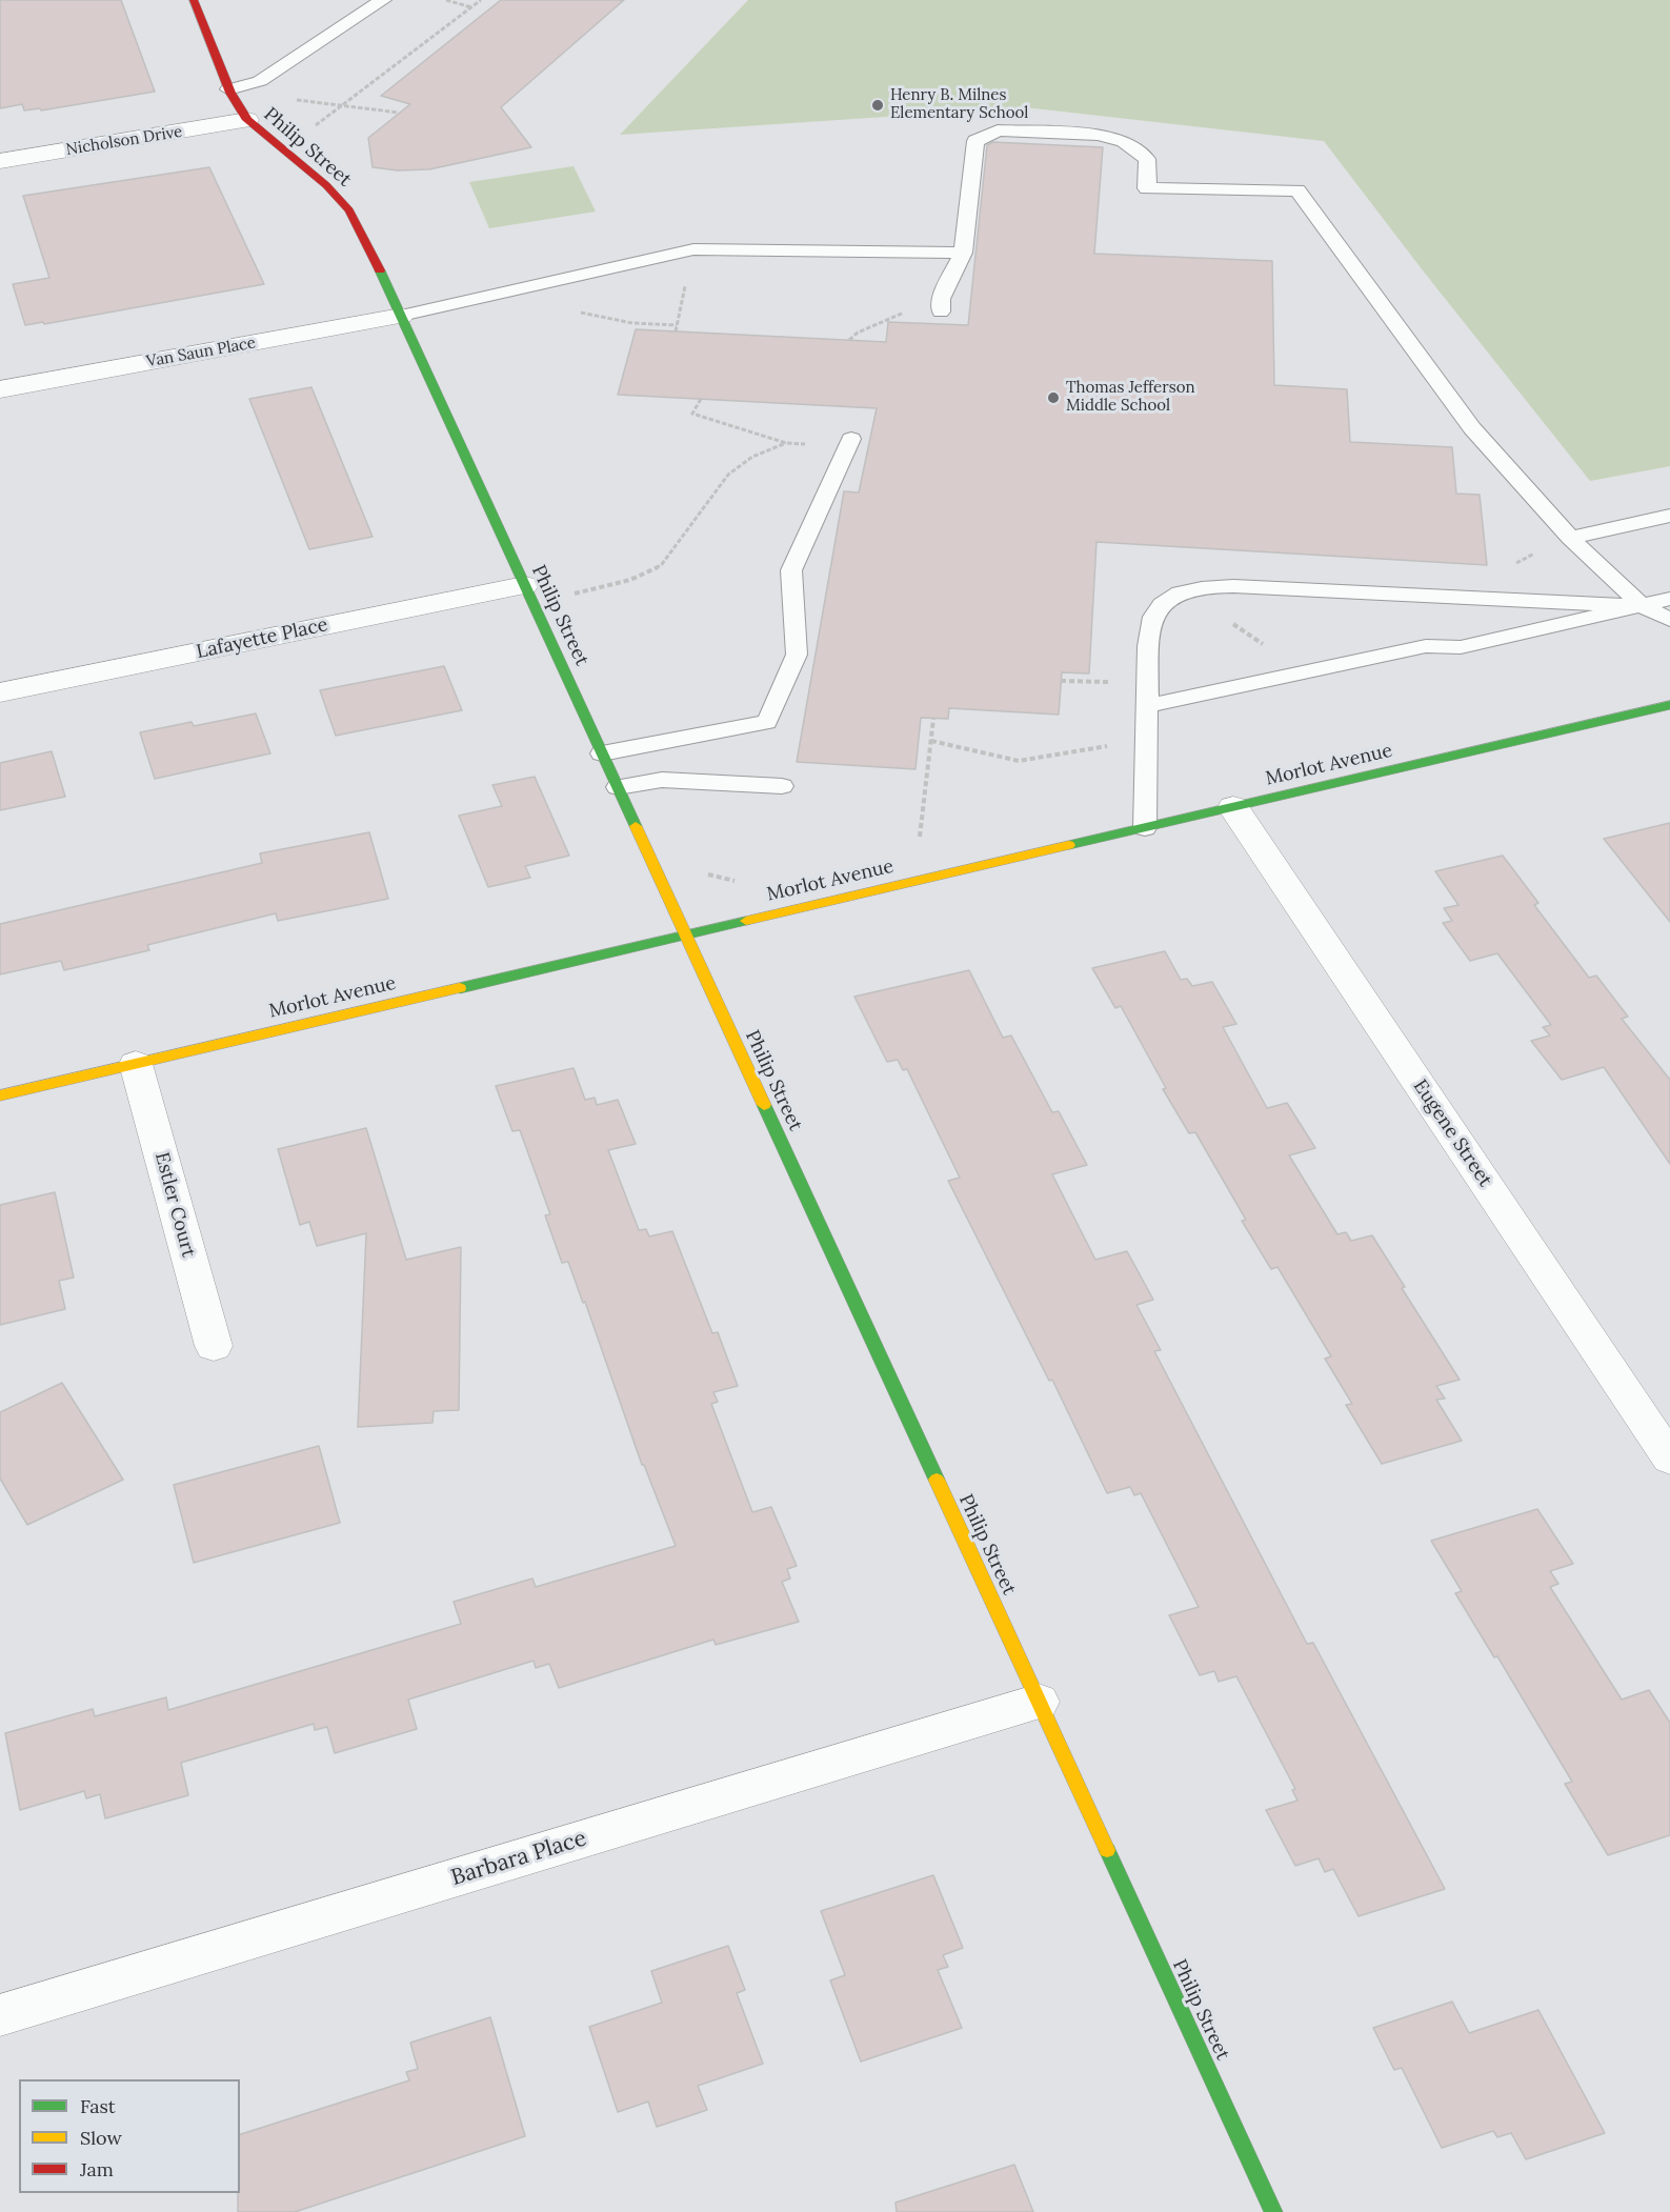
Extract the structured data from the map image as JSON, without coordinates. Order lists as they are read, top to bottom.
{
  "streets": {
    "street": [
      "Nicholson Drive",
      "Philip Street",
      "Van Saun Place",
      "Lafayette Place",
      "Morlot Avenue",
      "Eugene Street",
      "Estler Court",
      "Barbara Place"
    ]
  },
  "crossings": [
    ["Nicholson Drive", "Philip Street"],
    ["Philip Street", "Van Saun Place"],
    ["Philip Street", "Lafayette Place"],
    ["Philip Street", "Morlot Avenue"],
    ["Philip Street", "Barbara Place"],
    ["Morlot Avenue", "Eugene Street"],
    ["Morlot Avenue", "Estler Court"]
  ],
  "places": ["Henry B. Milnes Elementary School", "Thomas Jefferson Middle School"],
  "legend": ["Fast", "Slow", "Jam"]
}
